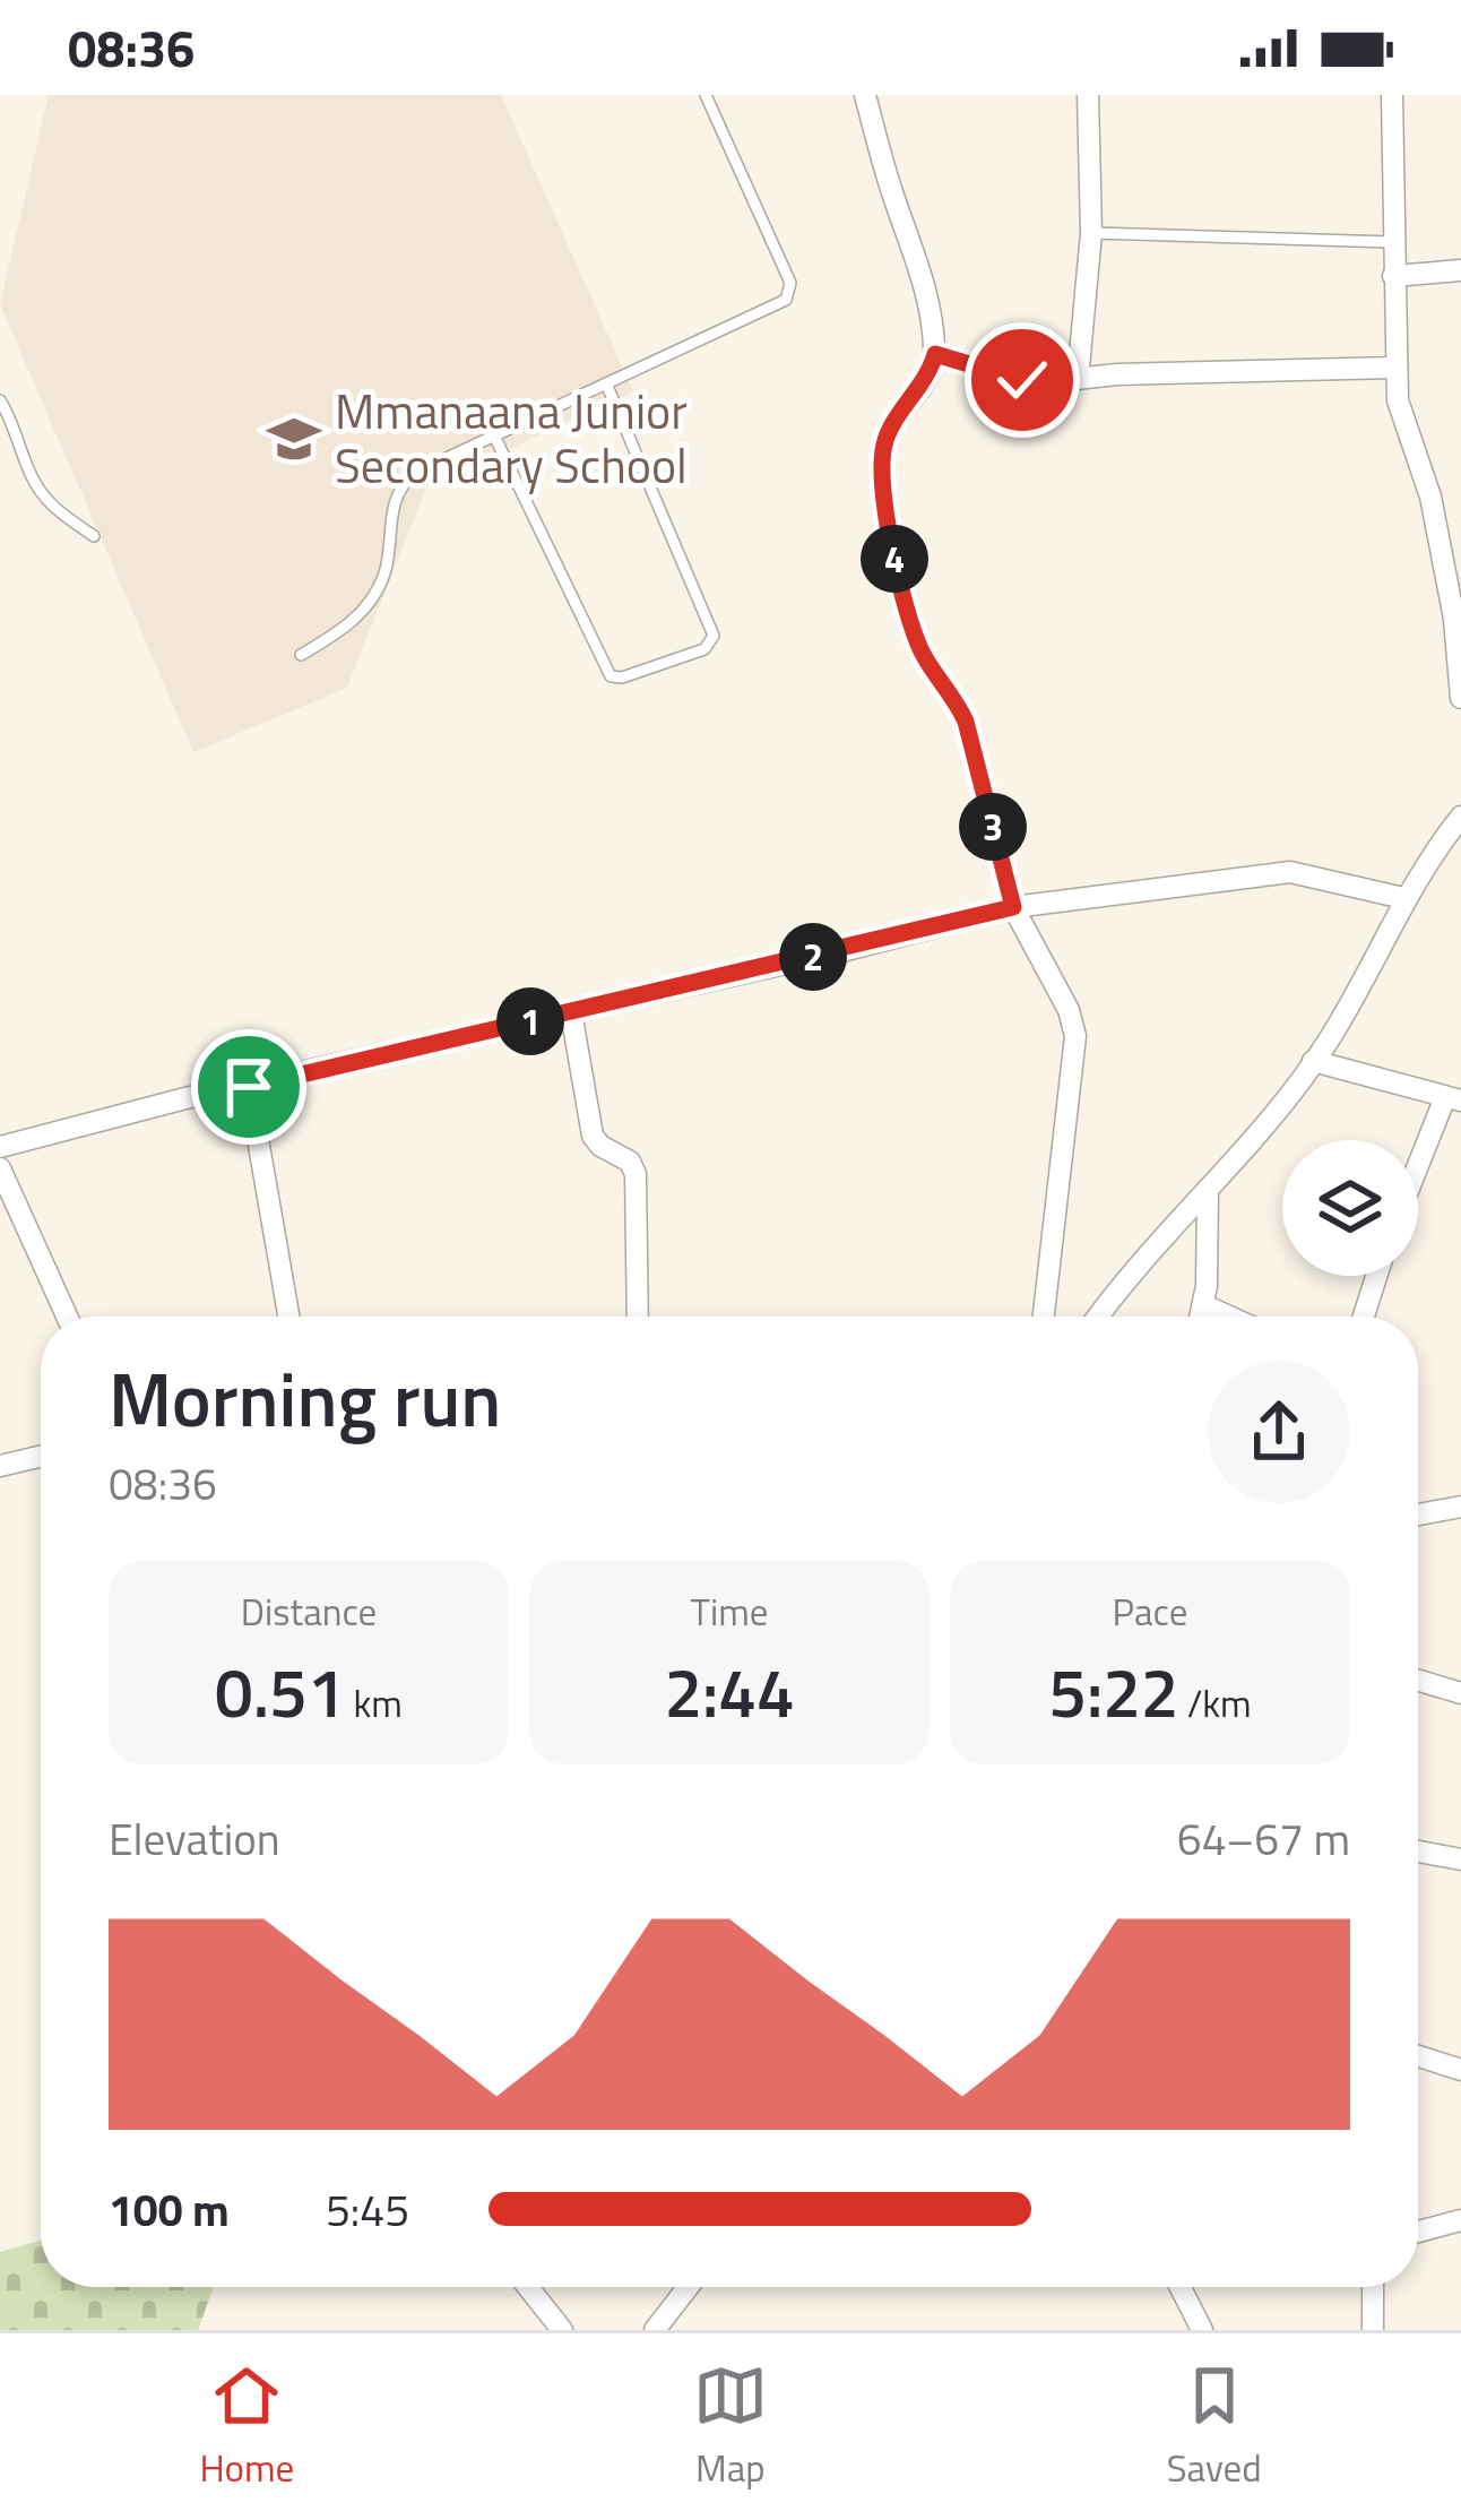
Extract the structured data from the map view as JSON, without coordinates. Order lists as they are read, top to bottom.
{
  "places": {
    "school or university": ["Mmanaana Junior Secondary School"]
  },
  "page": {
    "status": "08:36",
    "pins": [
      "4",
      "3",
      "2",
      "1"
    ],
    "heading": ["Morning run", "08:36"],
    "stats": [
      ["Distance", "0.51 km"],
      ["Time", "2:44"],
      ["Pace", "5:22 /km"]
    ],
    "chart": ["Elevation", "64–67 m"],
    "list": [
      {
        "name": "100 m",
        "note": "5:45"
      }
    ],
    "tabs": ["Home", "Map", "Saved"]
  }
}
